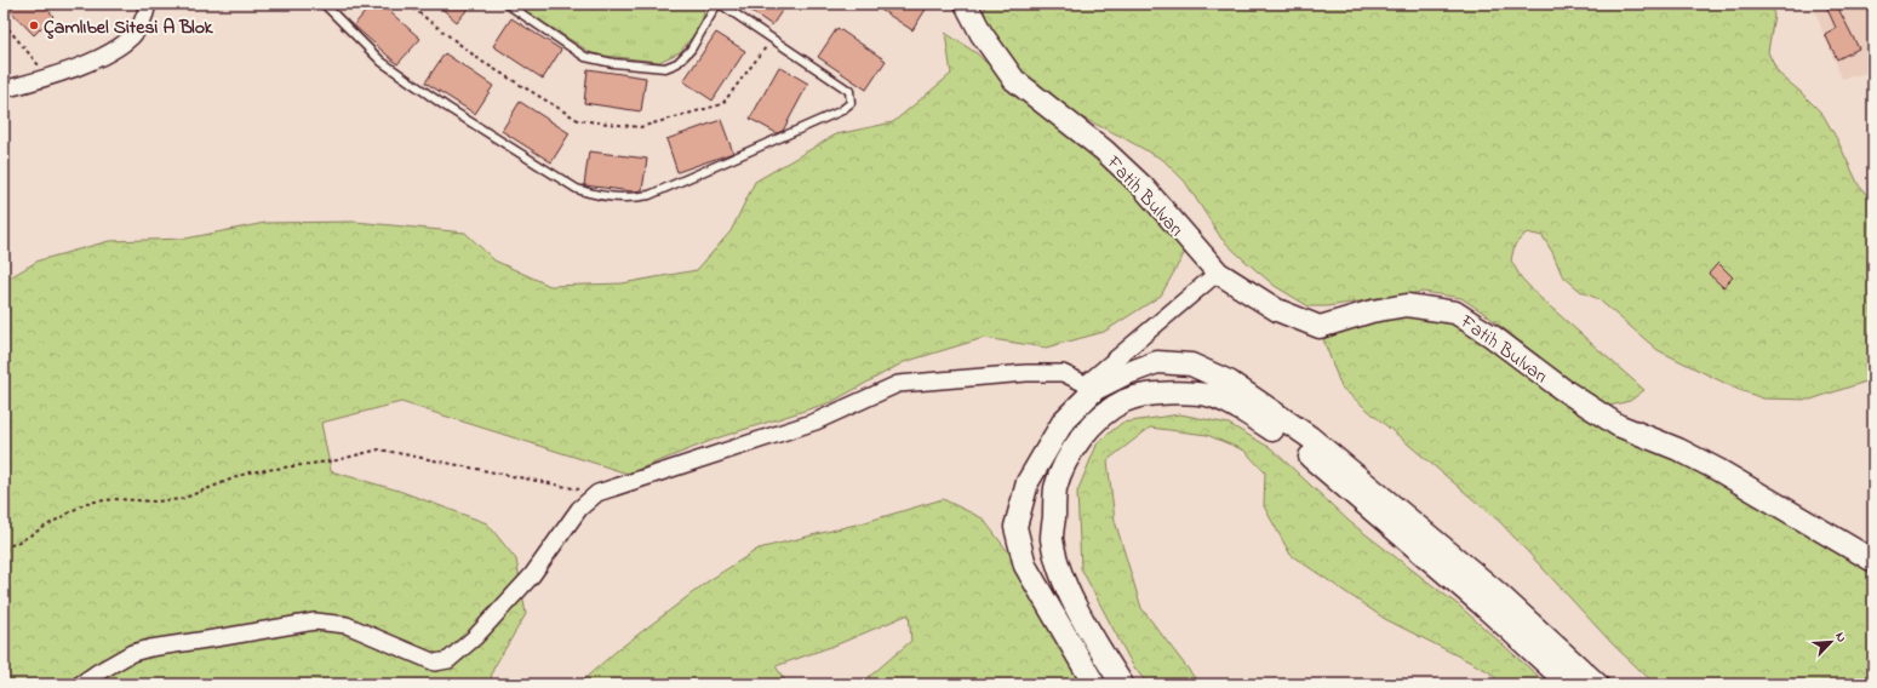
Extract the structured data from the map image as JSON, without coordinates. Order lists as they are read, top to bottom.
{
  "streets": {
    "street": ["Fatih Bulvarı"]
  },
  "places": ["Çamlıbel Sitesi A Blok"],
  "north": "top right"
}
